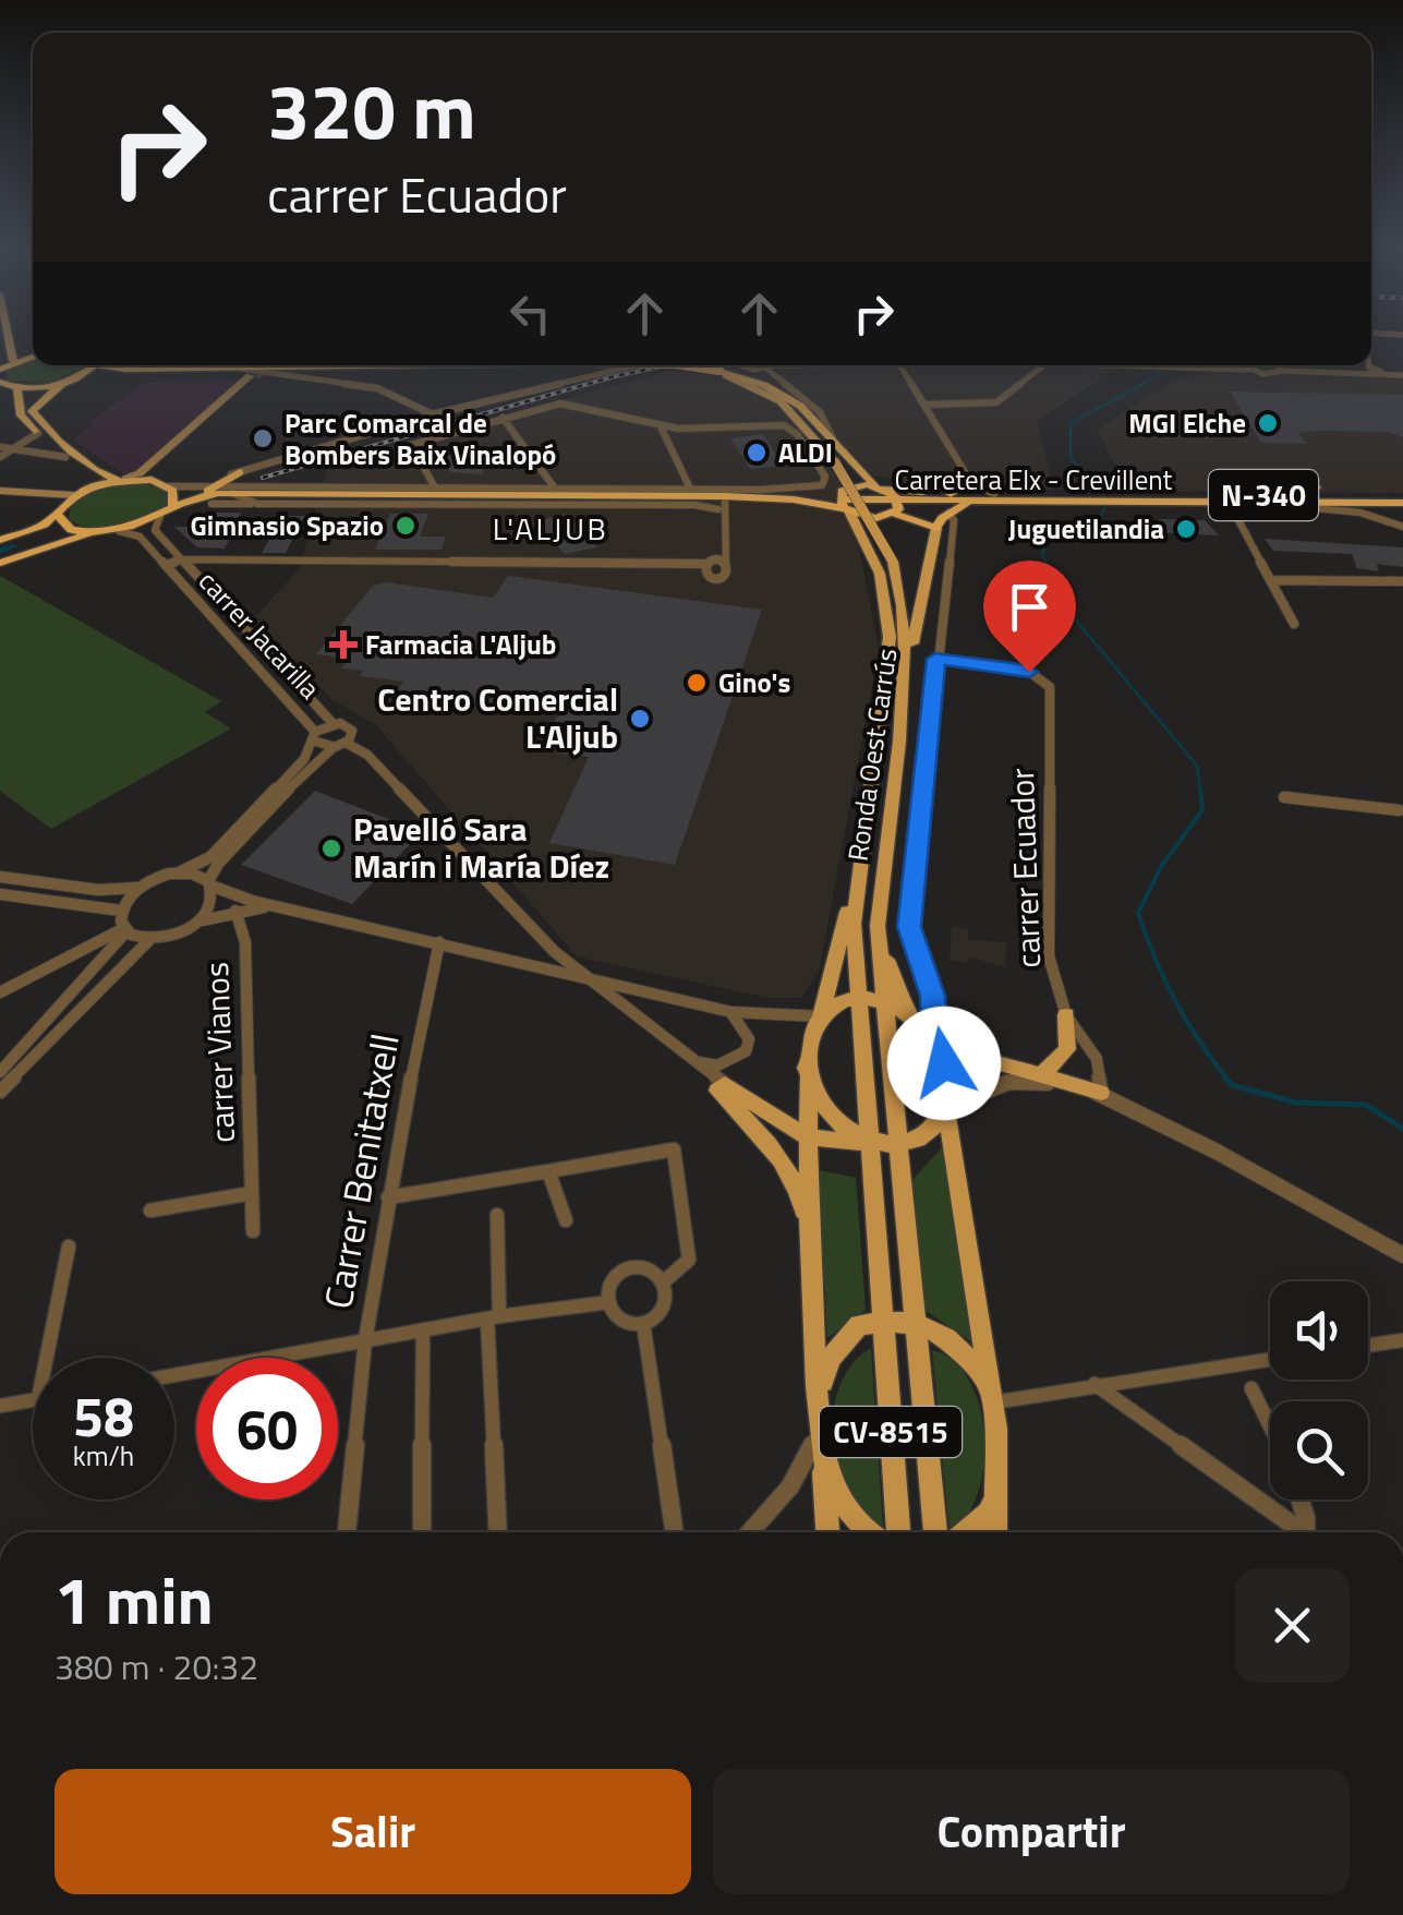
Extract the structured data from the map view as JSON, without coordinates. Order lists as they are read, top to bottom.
{
  "streets": {
    "highway": ["Carretera Elx - Crevillent", "N-340", "Ronda Oest Carrús"],
    "main road": ["CV-8515"],
    "street": [
      "carrer Jacarilla",
      "carrer Ecuador",
      "carrer Vianos",
      "Carrer Benitatxell"
    ]
  },
  "crossings": [
    ["Carretera Elx - Crevillent", "N-340"],
    ["Carretera Elx - Crevillent", "Ronda Oest Carrús"],
    ["N-340", "carrer Jacarilla"],
    ["N-340", "Ronda Oest Carrús"]
  ],
  "districts": ["L'ALJUB"],
  "places": {
    "other": [
      "MGI Elche",
      "Parc Comarcal de Bombers Baix Vinalopó",
      "ALDI",
      "Gimnasio Spazio",
      "Juguetilandia",
      "Gino's",
      "Centro Comercial L'Aljub",
      "Pavelló Sara Marín i María Díez"
    ],
    "health": ["Farmacia L'Aljub"]
  },
  "page": {
    "turn": ["320 m", "carrer Ecuador"],
    "speed": "58 km/h",
    "limit": "60",
    "heading": ["1 min", "380 m · 20:32"],
    "buttons": ["Salir", "Compartir"]
  }
}
